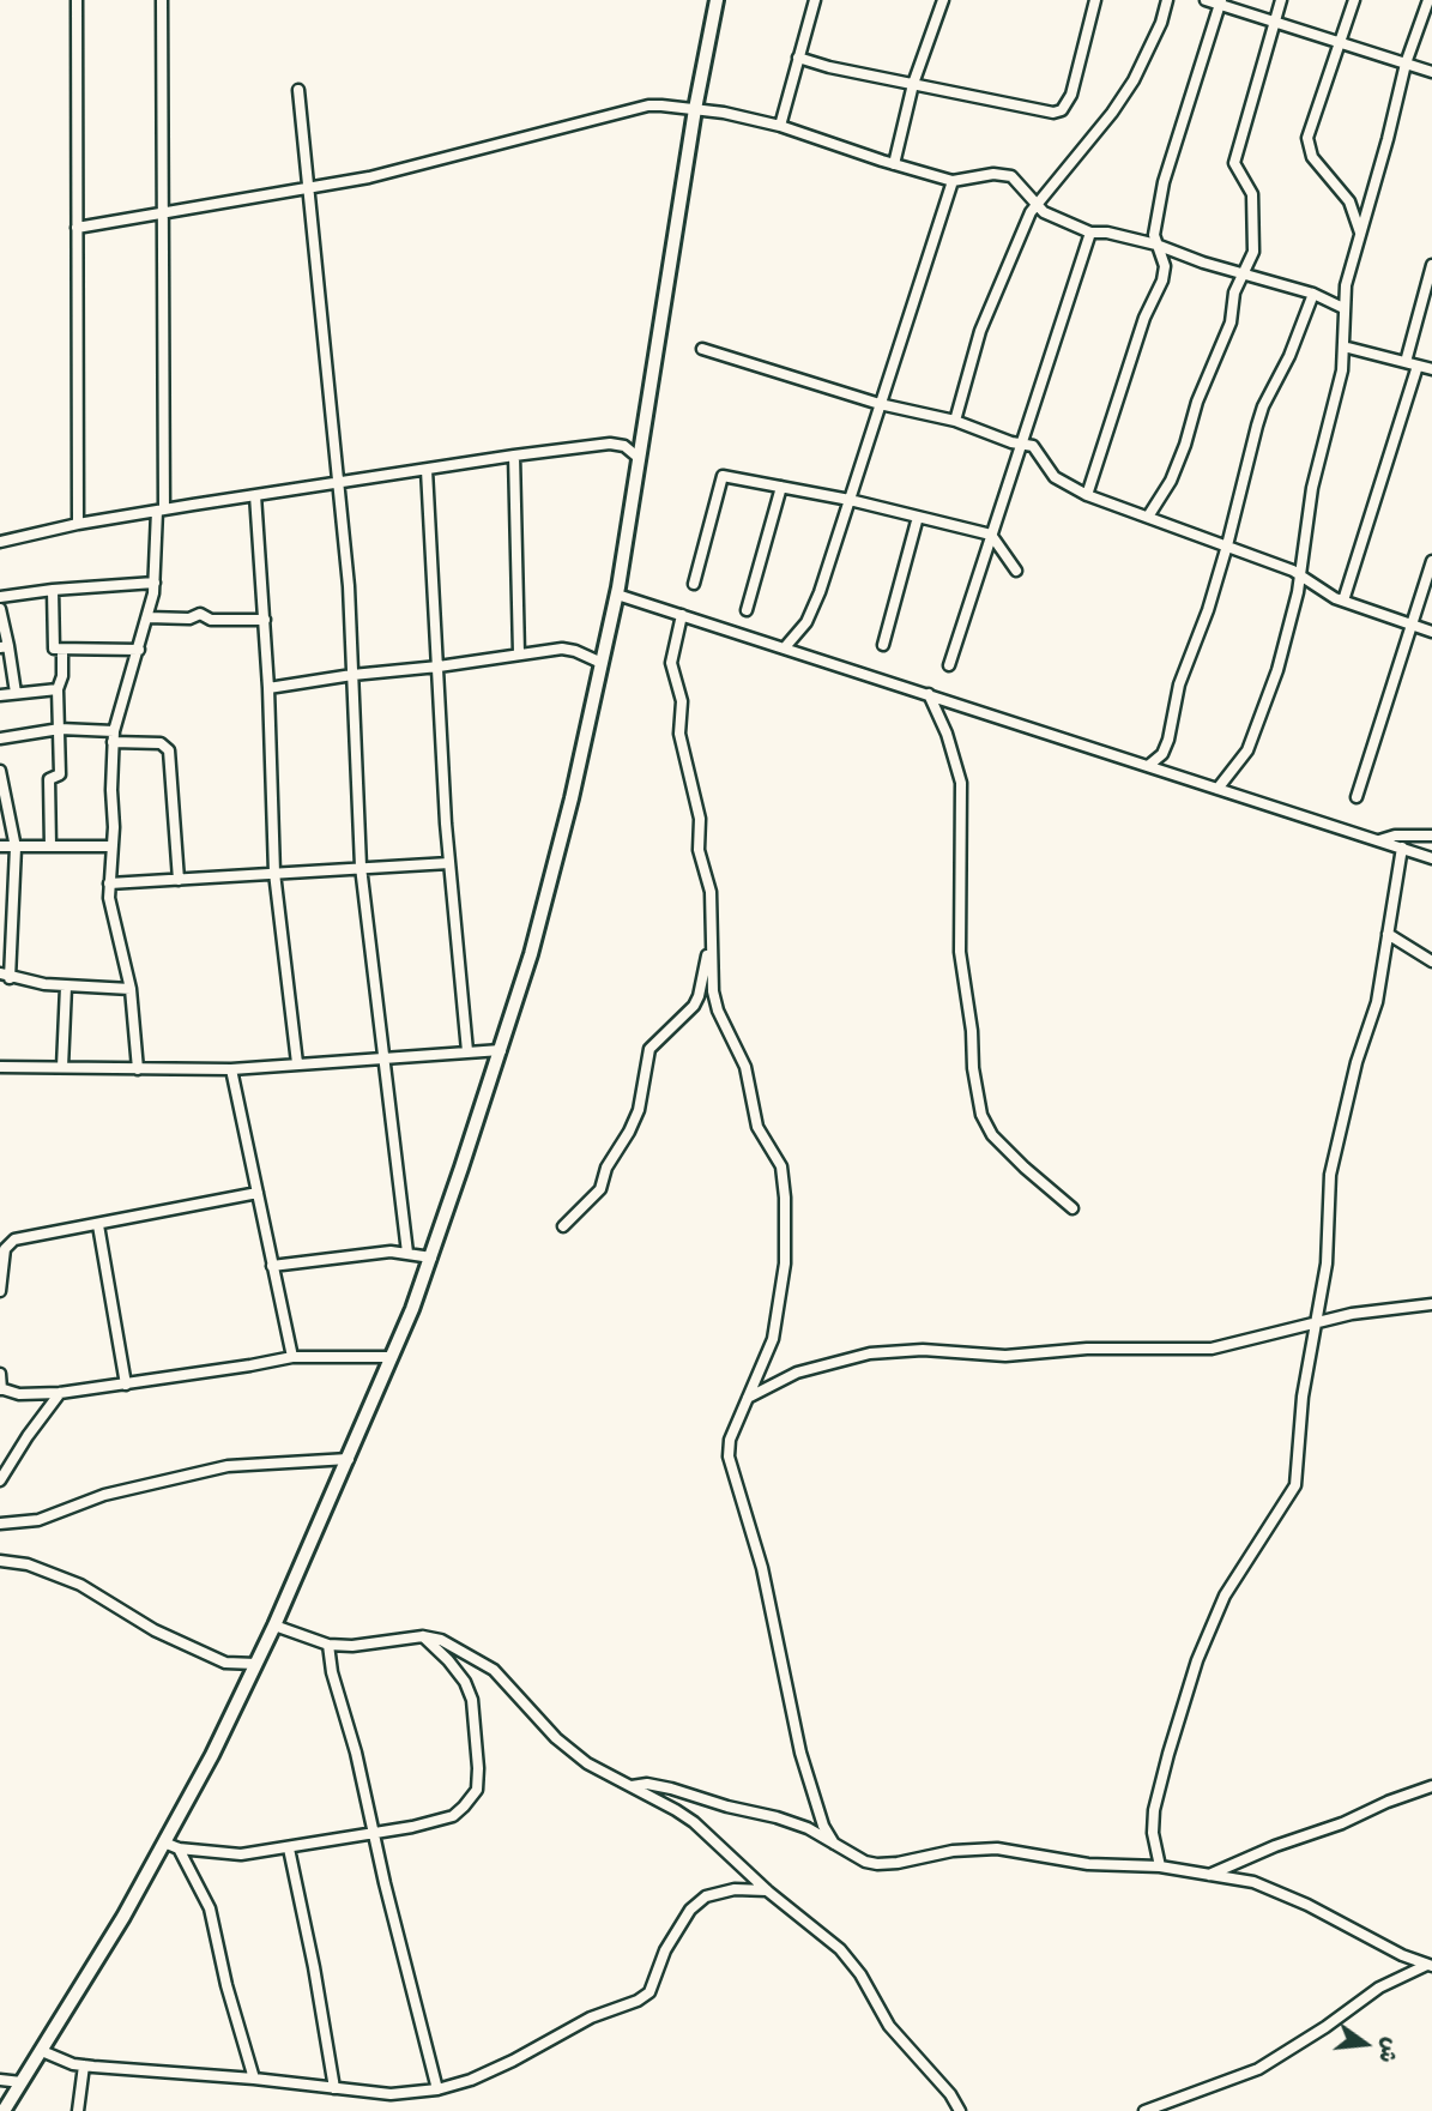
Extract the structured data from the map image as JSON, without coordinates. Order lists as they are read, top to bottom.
{
  "north": "right"
}
